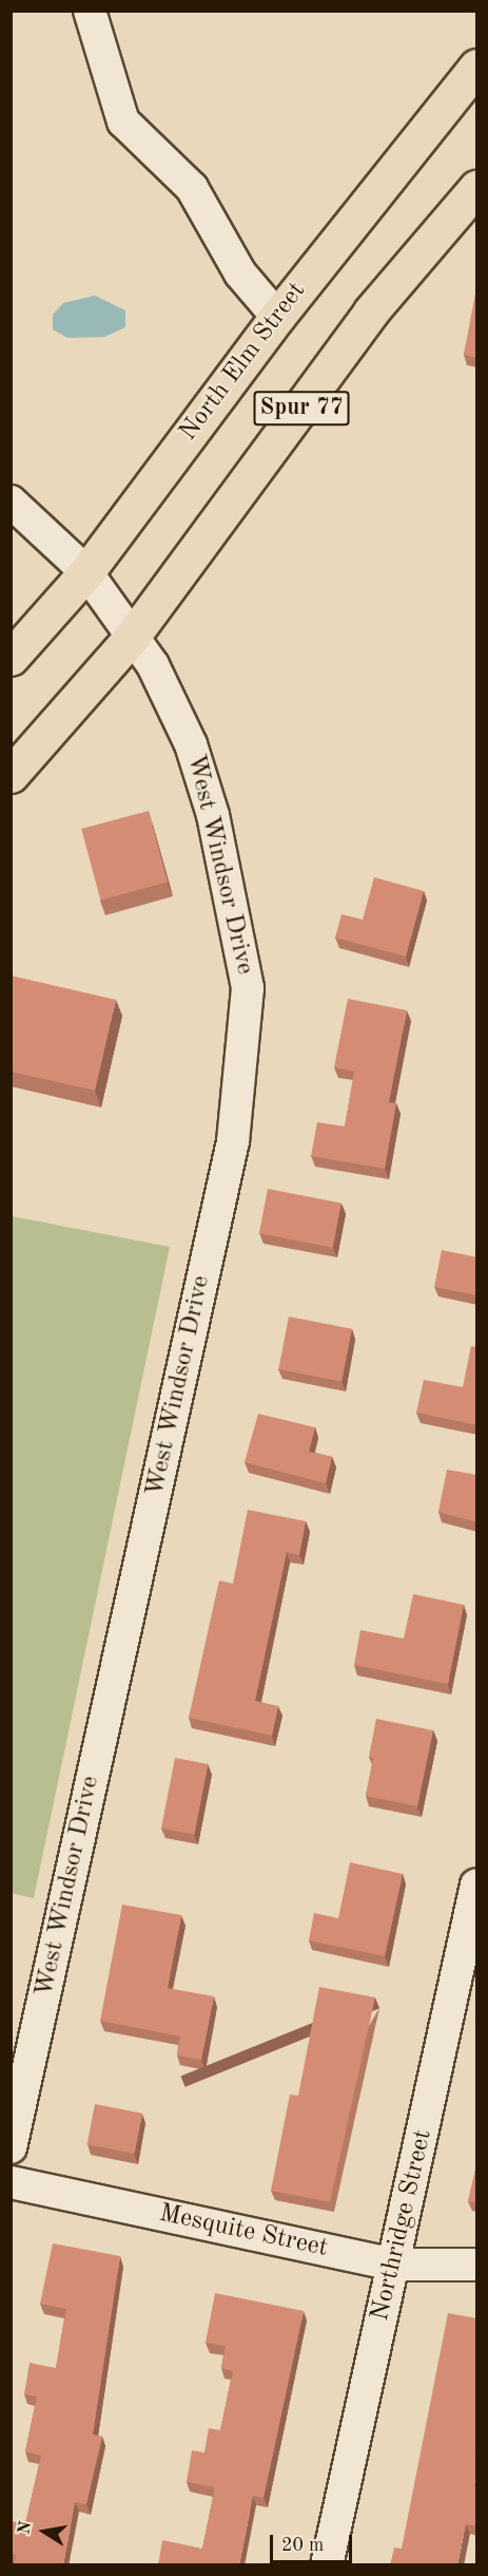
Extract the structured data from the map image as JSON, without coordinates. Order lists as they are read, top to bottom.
{
  "streets": {
    "main road": ["North Elm Street", "Spur 77"],
    "street": ["West Windsor Drive", "Northridge Street", "Mesquite Street"]
  },
  "crossings": [
    ["North Elm Street", "West Windsor Drive"],
    ["Spur 77", "West Windsor Drive"],
    ["Northridge Street", "Mesquite Street"]
  ],
  "scale_bar": "20 m",
  "north": "left"
}
